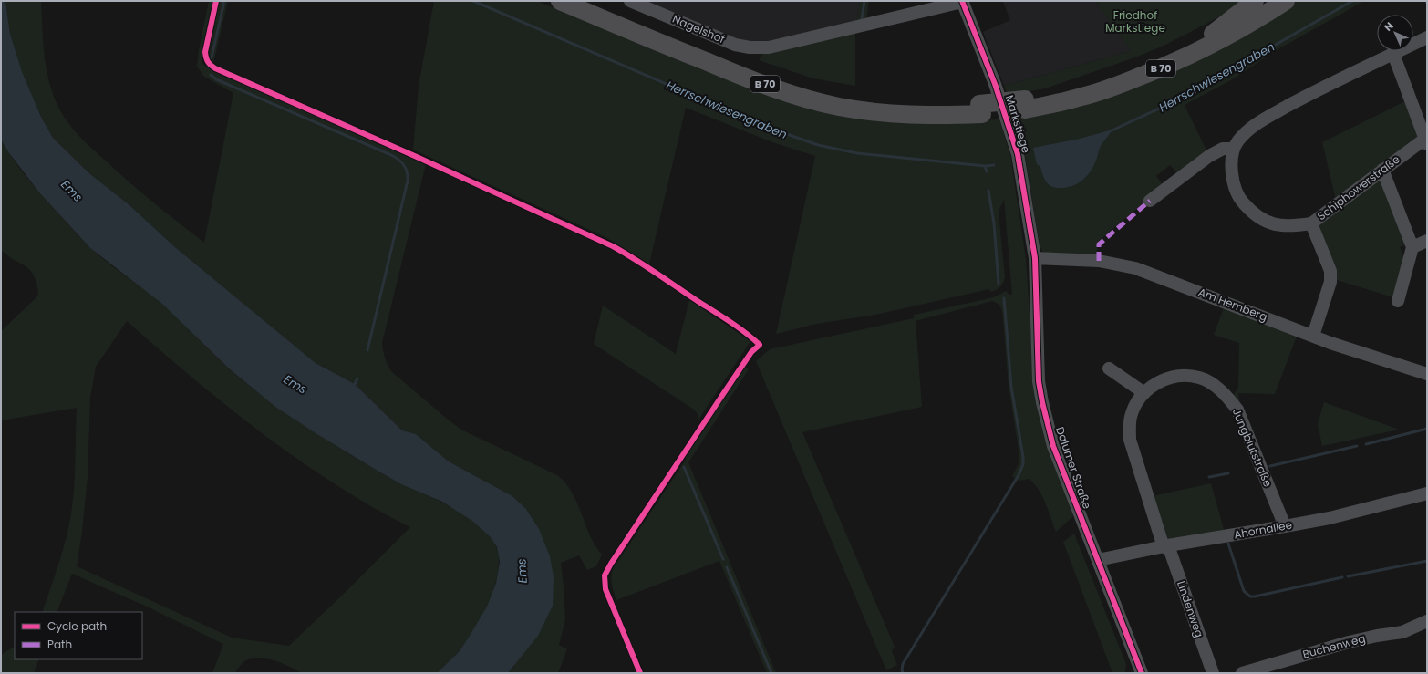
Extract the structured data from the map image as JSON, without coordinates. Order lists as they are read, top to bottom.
{
  "streets": {
    "highway": ["B 70"],
    "street": [
      "Nagelshof",
      "Markstiege",
      "Schiphowerstraße",
      "Am Hemberg",
      "Jungblutstraße",
      "Dalumer Straße",
      "Ahornallee",
      "Lindenweg",
      "Buchenweg"
    ]
  },
  "crossings": [
    ["Nagelshof", "Markstiege"],
    ["Markstiege", "Am Hemberg"],
    ["Markstiege", "Dalumer Straße"],
    ["Am Hemberg", "Dalumer Straße"],
    ["Jungblutstraße", "Ahornallee"],
    ["Jungblutstraße", "Lindenweg"],
    ["Dalumer Straße", "Ahornallee"],
    ["Ahornallee", "Lindenweg"]
  ],
  "water": ["Herrschwiesengraben", "Ems"],
  "parks": ["Friedhof Markstiege"],
  "legend": ["Cycle path", "Path"],
  "north": "top left"
}
